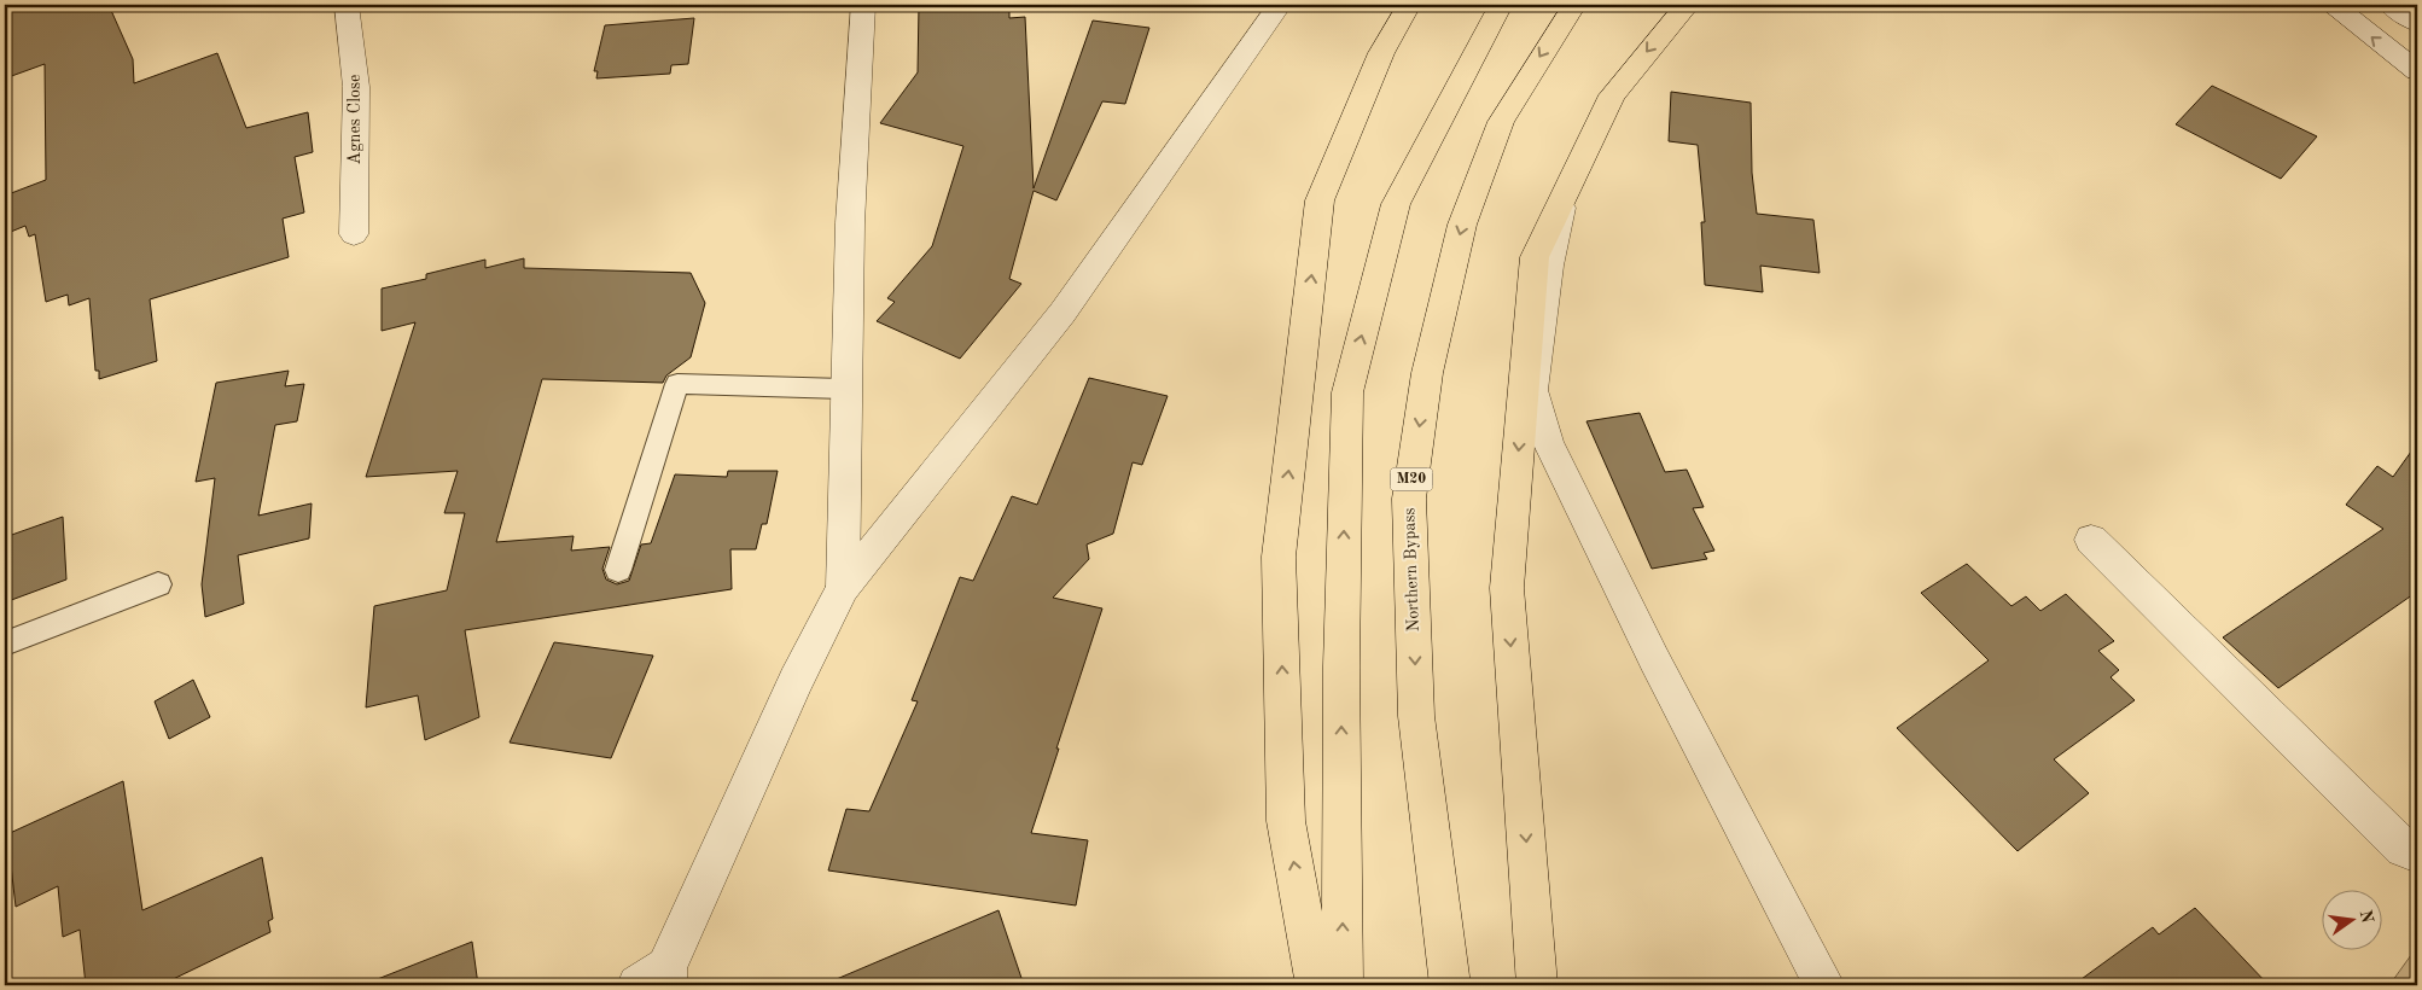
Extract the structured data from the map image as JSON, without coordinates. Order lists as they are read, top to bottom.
{
  "streets": {
    "highway": ["M20", "Northern Bypass"],
    "street": ["Agnes Close"]
  },
  "north": "right"
}
